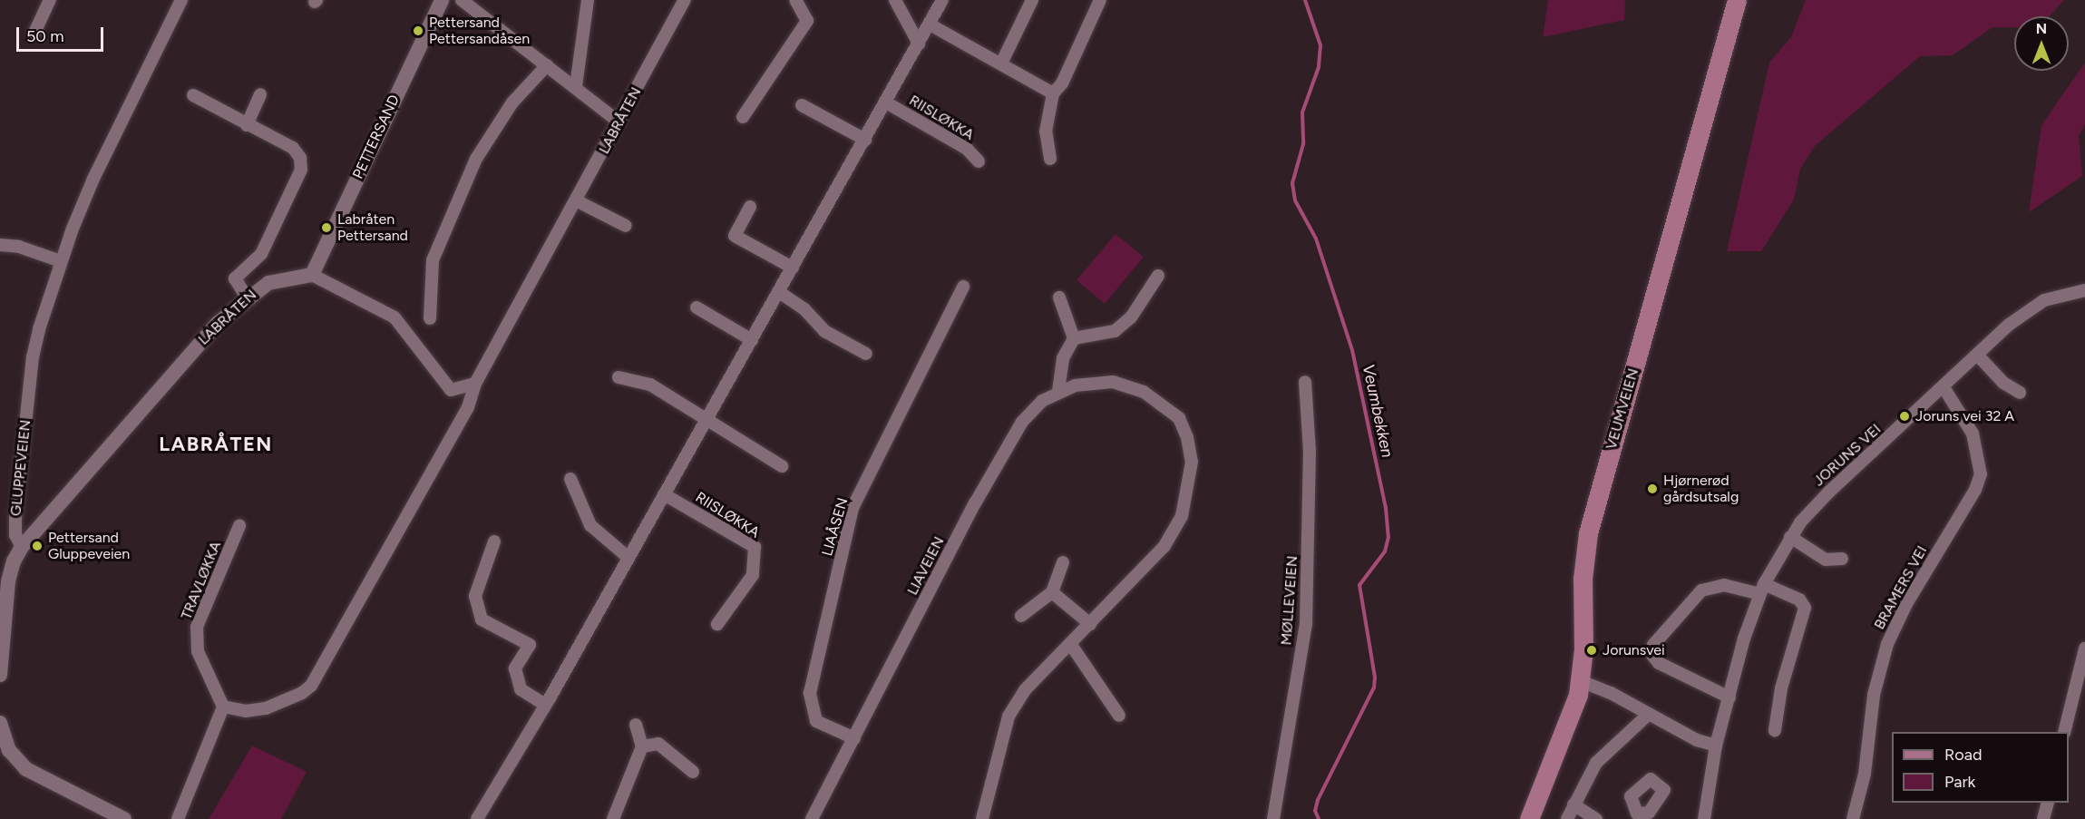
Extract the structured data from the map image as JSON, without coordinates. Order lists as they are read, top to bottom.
{
  "streets": {
    "main road": ["VEUMVEIEN"],
    "street": [
      "RIISLØKKA",
      "LABRÅTEN",
      "PETTERSAND",
      "JORUNS VEI",
      "GLUPPEVEIEN",
      "LIAÅSEN",
      "LIAVEIEN",
      "TRAVLØKKA",
      "BRAMERS VEI",
      "MØLLEVEIEN"
    ]
  },
  "crossings": [
    ["LABRÅTEN", "PETTERSAND"],
    ["LABRÅTEN", "GLUPPEVEIEN"],
    ["LABRÅTEN", "TRAVLØKKA"],
    ["JORUNS VEI", "BRAMERS VEI"],
    ["LIAÅSEN", "LIAVEIEN"]
  ],
  "districts": ["LABRÅTEN"],
  "water": ["Veumbekken"],
  "places": [
    "Pettersand Pettersandåsen",
    "Labråten Pettersand",
    "Joruns vei 32 A",
    "Hjørnerød gårdsutsalg",
    "Pettersand Gluppeveien",
    "Jorunsvei"
  ],
  "legend": ["Road", "Park"],
  "scale_bar": "50 m",
  "north": "top"
}
